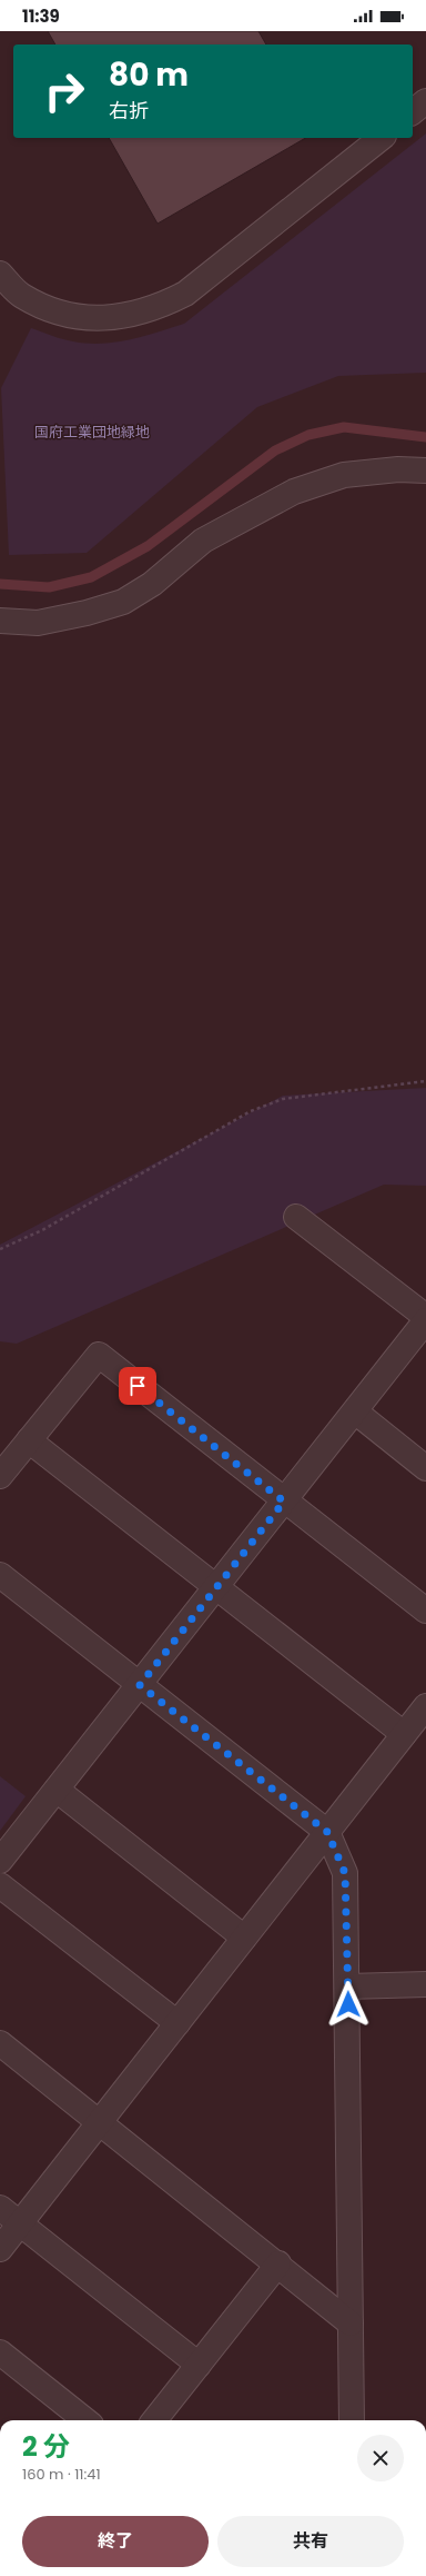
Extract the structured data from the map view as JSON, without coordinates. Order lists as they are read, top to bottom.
{
  "parks": ["国府工業団地緑地"],
  "page": {
    "status": "11:39",
    "turn": ["80 m", "右折"],
    "heading": ["2 分", "160 m · 11:41"],
    "buttons": ["終了", "共有"]
  }
}
